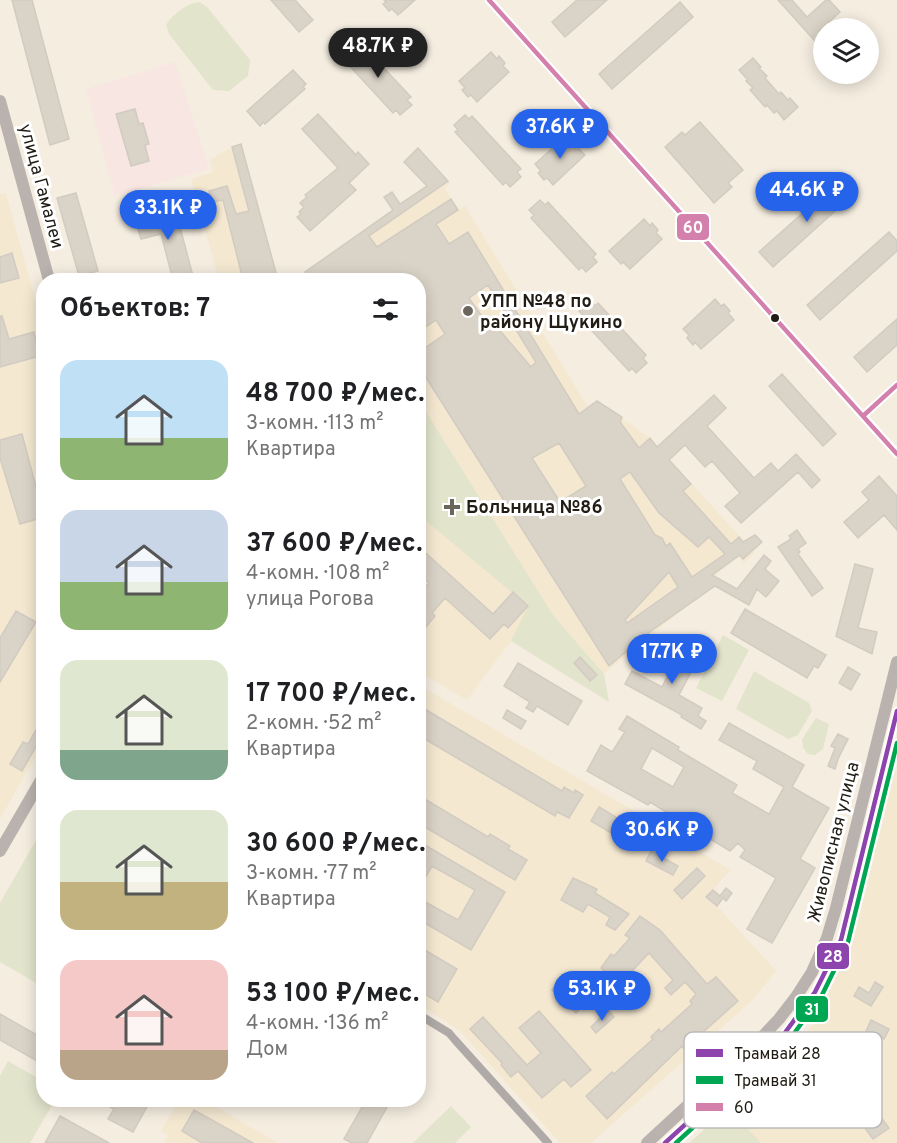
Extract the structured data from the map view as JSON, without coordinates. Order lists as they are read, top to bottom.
{
  "streets": {
    "street": ["улица Гамалеи", "Живописная улица"]
  },
  "places": {
    "other": ["УПП №48 по району Щукино"],
    "health": ["Больница №86"]
  },
  "lines": ["transit line 60", "tram line 28", "tram line 31"],
  "legend": ["Трамвай 28", "Трамвай 31", "60"],
  "page": {
    "price": [
      "48.7K ₽",
      "37.6K ₽",
      "44.6K ₽",
      "33.1K ₽",
      "17.7K ₽",
      "30.6K ₽",
      "53.1K ₽"
    ],
    "heading": "Объектов: 7",
    "list": [
      {
        "name": "48 700 ₽/мес.",
        "note": "3-комн. · 113 m² · Квартира"
      },
      {
        "name": "37 600 ₽/мес.",
        "note": "4-комн. · 108 m² · улица Рогова"
      },
      {
        "name": "17 700 ₽/мес.",
        "note": "2-комн. · 52 m² · Квартира"
      },
      {
        "name": "30 600 ₽/мес.",
        "note": "3-комн. · 77 m² · Квартира"
      },
      {
        "name": "53 100 ₽/мес.",
        "note": "4-комн. · 136 m² · Дом"
      }
    ]
  }
}
